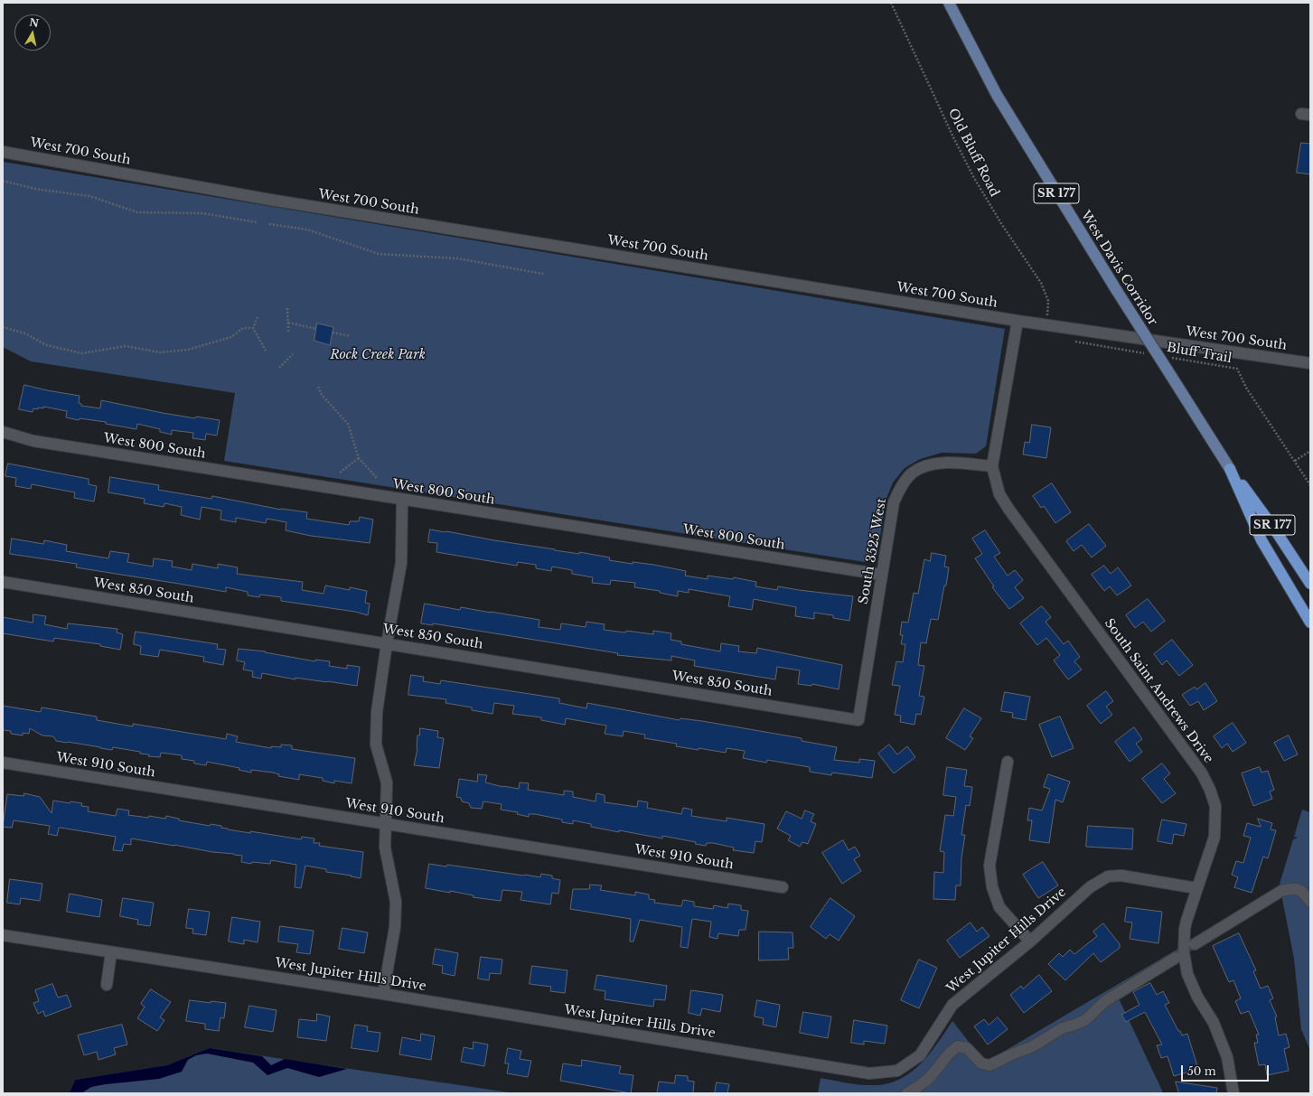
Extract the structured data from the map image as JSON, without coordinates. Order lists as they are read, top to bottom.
{
  "streets": {
    "highway": ["SR 177", "West Davis Corridor"],
    "street": [
      "West 700 South",
      "West 800 South",
      "South 3525 West",
      "West 850 South",
      "South Saint Andrews Drive",
      "West 910 South",
      "West Jupiter Hills Drive"
    ],
    "path": ["Old Bluff Road", "Bluff Trail"]
  },
  "crossings": [
    ["West 700 South", "South Saint Andrews Drive"],
    ["West 800 South", "South 3525 West"],
    ["South 3525 West", "West 850 South"],
    ["South 3525 West", "South Saint Andrews Drive"],
    ["South Saint Andrews Drive", "West Jupiter Hills Drive"]
  ],
  "parks": ["Rock Creek Park"],
  "scale_bar": "50 m",
  "north": "top"
}
